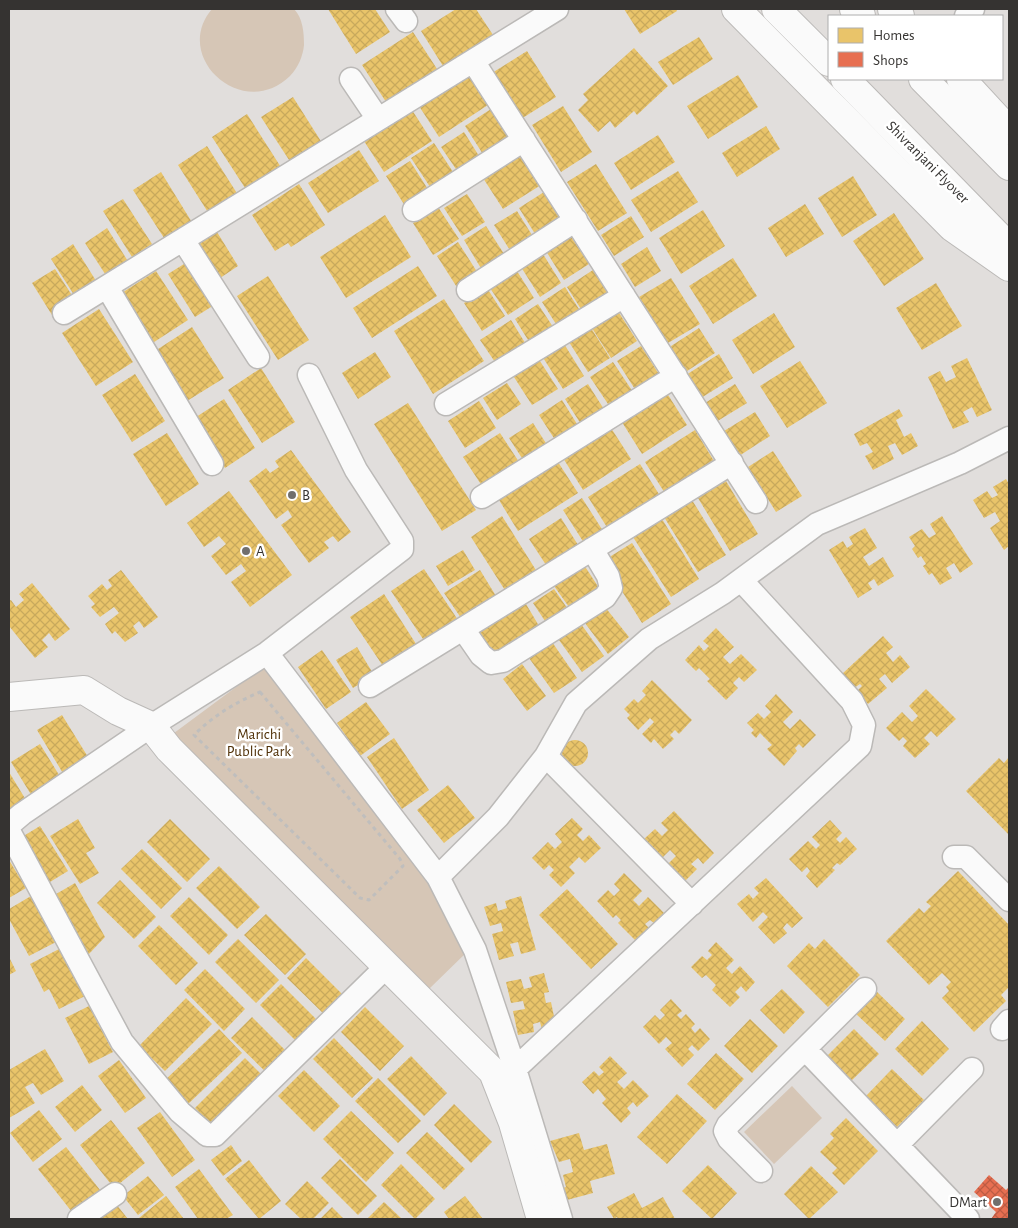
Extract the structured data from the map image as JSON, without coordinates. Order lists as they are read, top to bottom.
{
  "streets": {
    "main road": ["Shivranjani Flyover"]
  },
  "parks": ["Marichi Public Park"],
  "places": ["B", "A", "DMart"],
  "legend": ["Homes", "Shops"]
}
